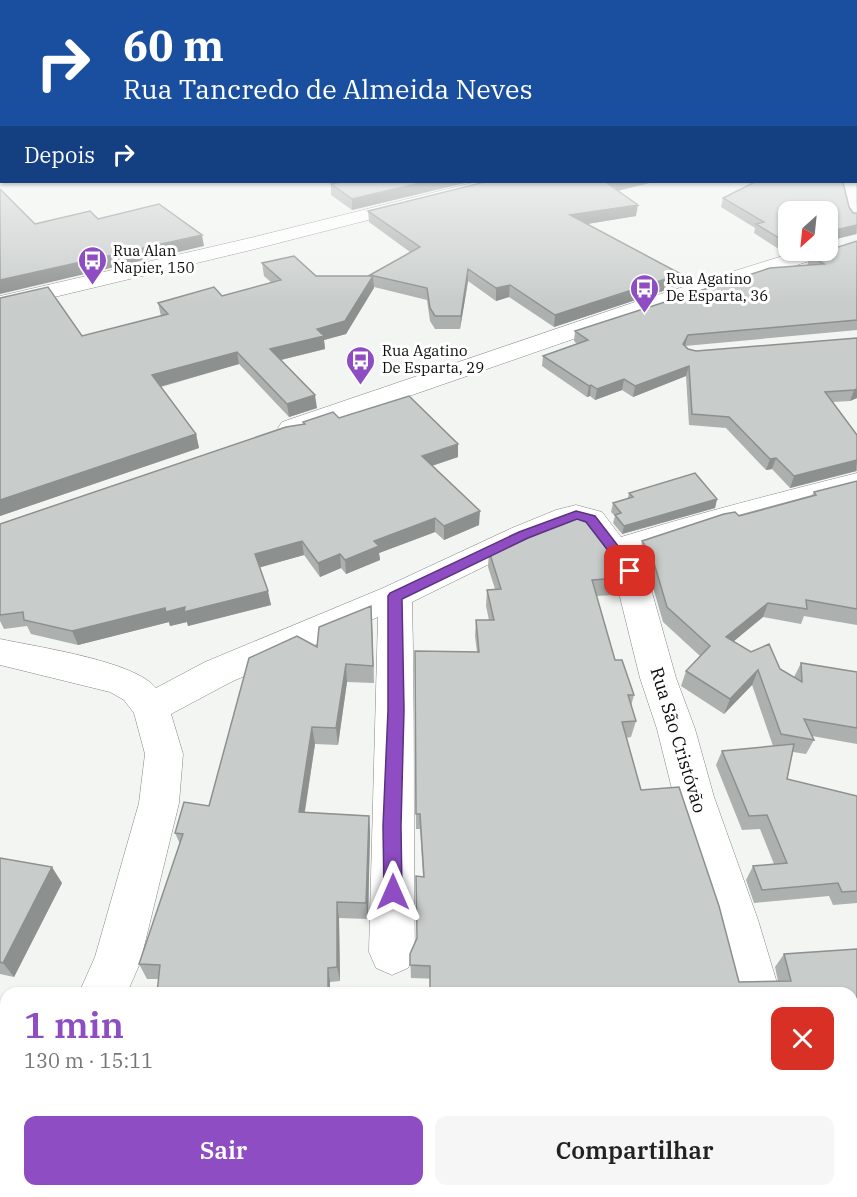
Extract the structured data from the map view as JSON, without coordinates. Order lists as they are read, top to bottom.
{
  "streets": {
    "street": ["Rua São Cristóvão"]
  },
  "places": {
    "bus stop": ["Rua Alan Napier, 150", "Rua Agatino De Esparta, 36", "Rua Agatino De Esparta, 29"]
  },
  "north": "bottom left",
  "page": {
    "turn": ["60 m", "Rua Tancredo de Almeida Neves"],
    "then": "Depois",
    "heading": ["1 min", "130 m · 15:11"],
    "buttons": ["Sair", "Compartilhar"]
  }
}
